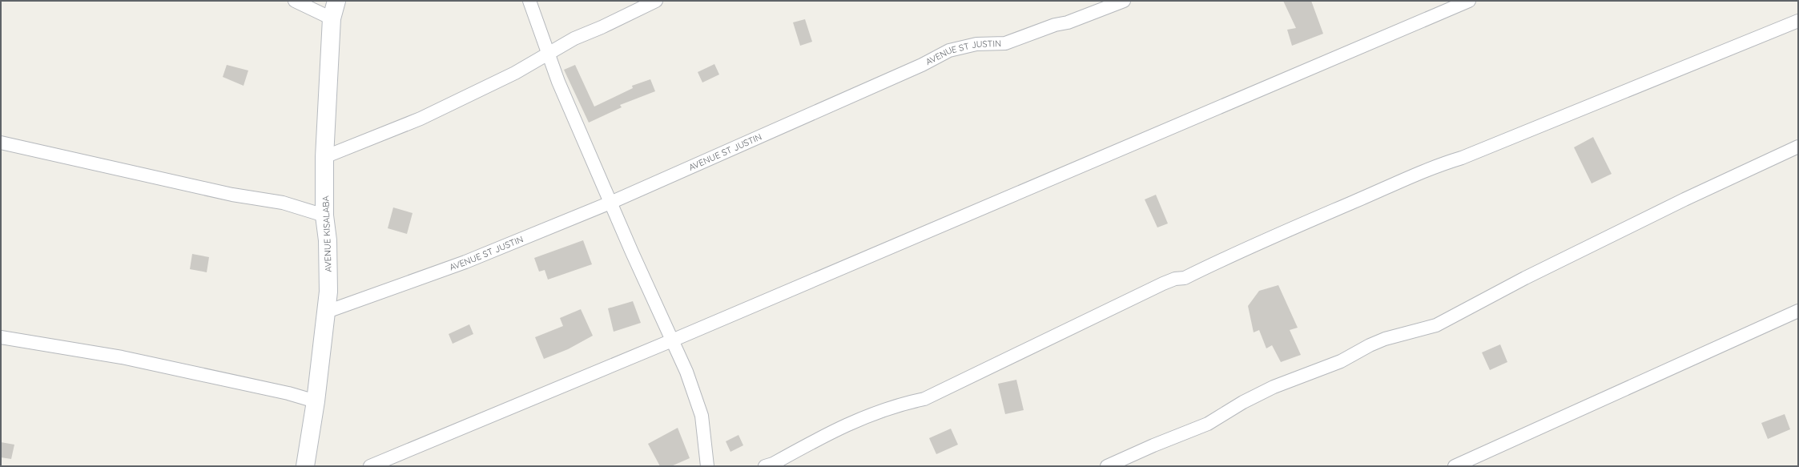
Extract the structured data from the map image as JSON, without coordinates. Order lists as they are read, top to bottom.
{
  "streets": {
    "street": ["AVENUE ST JUSTIN", "AVENUE KISALABA"]
  },
  "crossings": [
    ["AVENUE ST JUSTIN", "AVENUE KISALABA"]
  ]
}
